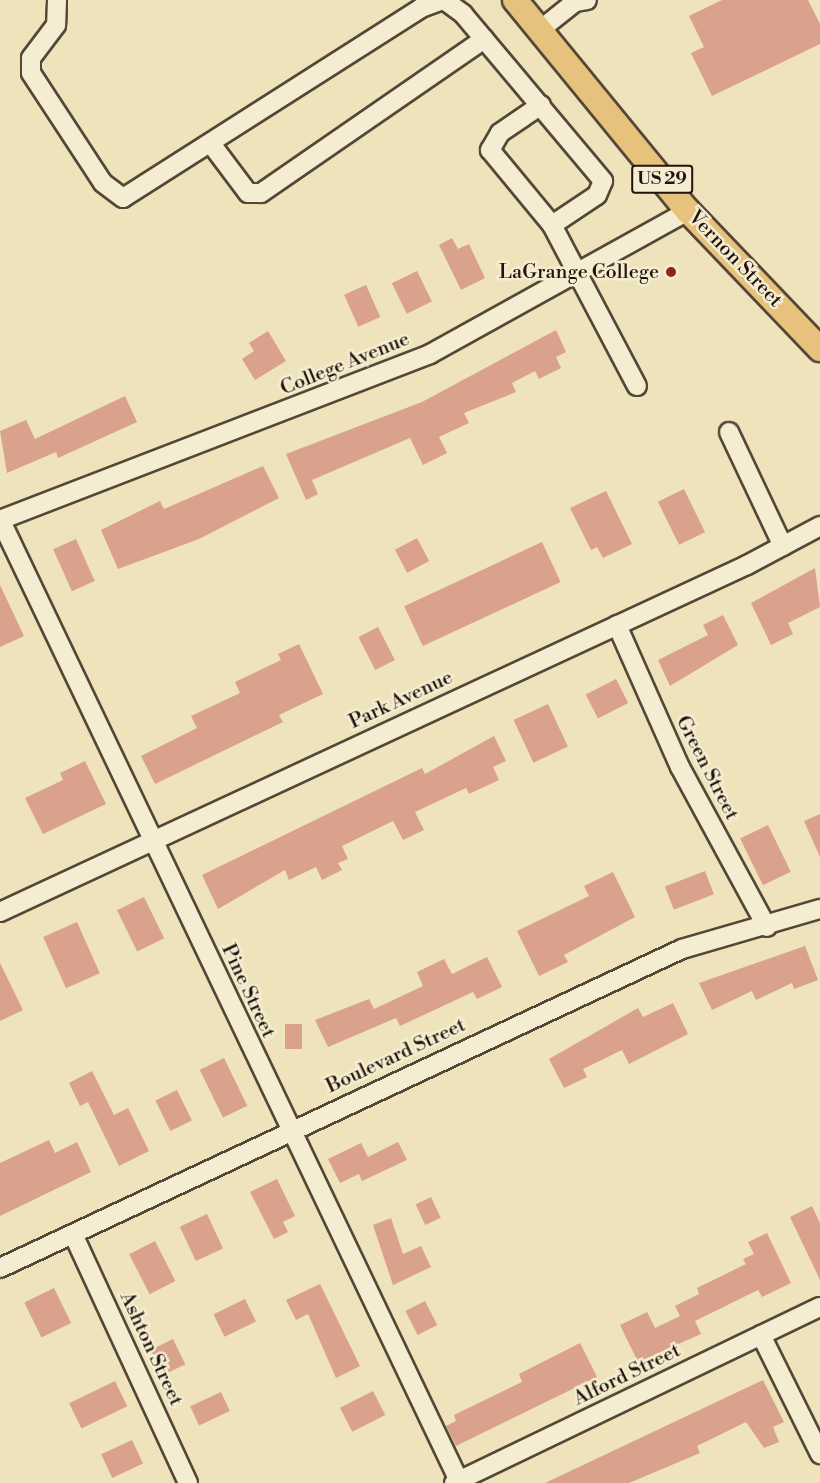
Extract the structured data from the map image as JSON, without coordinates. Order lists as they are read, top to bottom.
{
  "streets": {
    "main road": ["US 29", "Vernon Street"],
    "street": [
      "College Avenue",
      "Park Avenue",
      "Green Street",
      "Pine Street",
      "Boulevard Street",
      "Ashton Street",
      "Alford Street"
    ]
  },
  "crossings": [
    ["Vernon Street", "College Avenue"],
    ["College Avenue", "Pine Street"],
    ["Park Avenue", "Green Street"],
    ["Park Avenue", "Pine Street"],
    ["Green Street", "Boulevard Street"],
    ["Pine Street", "Boulevard Street"],
    ["Pine Street", "Alford Street"],
    ["Boulevard Street", "Ashton Street"]
  ],
  "places": ["LaGrange College"]
}
